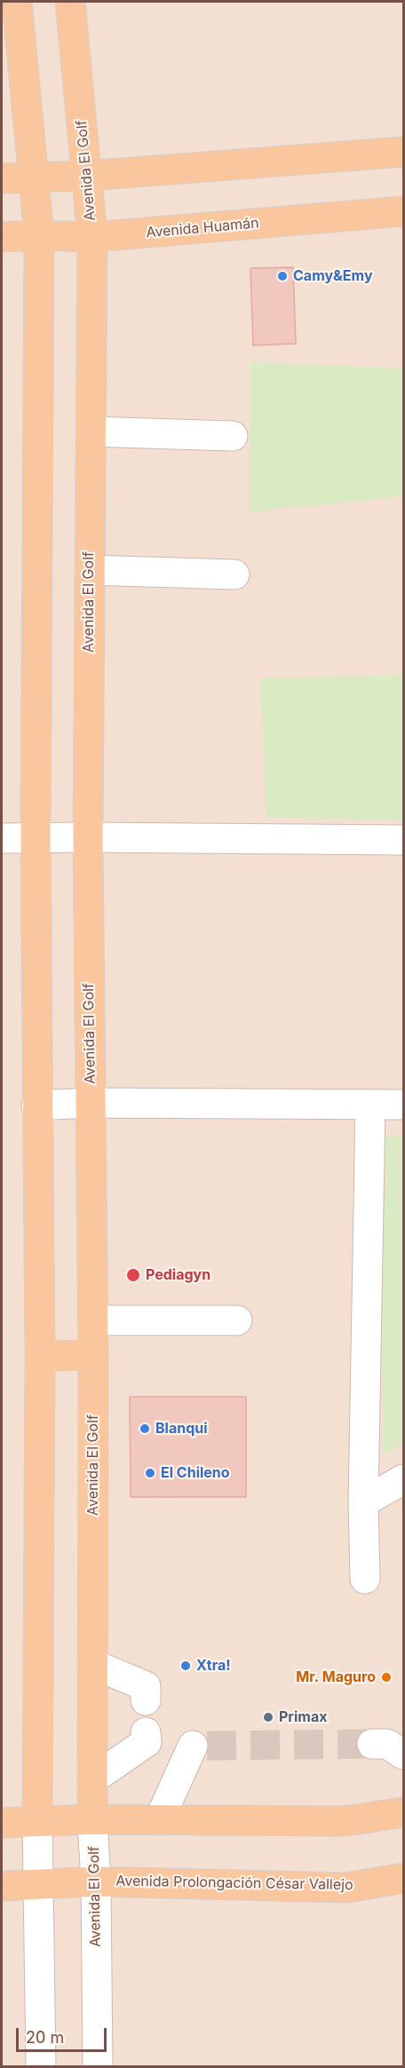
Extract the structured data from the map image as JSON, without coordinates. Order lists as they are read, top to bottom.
{
  "streets": {
    "main road": ["Avenida El Golf", "Avenida Huamán", "Avenida Prolongación César Vallejo"]
  },
  "crossings": [
    ["Avenida El Golf", "Avenida Huamán"],
    ["Avenida El Golf", "Avenida Prolongación César Vallejo"]
  ],
  "places": [
    "Camy&Emy",
    "Pediagyn",
    "Blanqui",
    "El Chileno",
    "Xtra!",
    "Mr. Maguro",
    "Primax"
  ],
  "scale_bar": "20 m"
}
